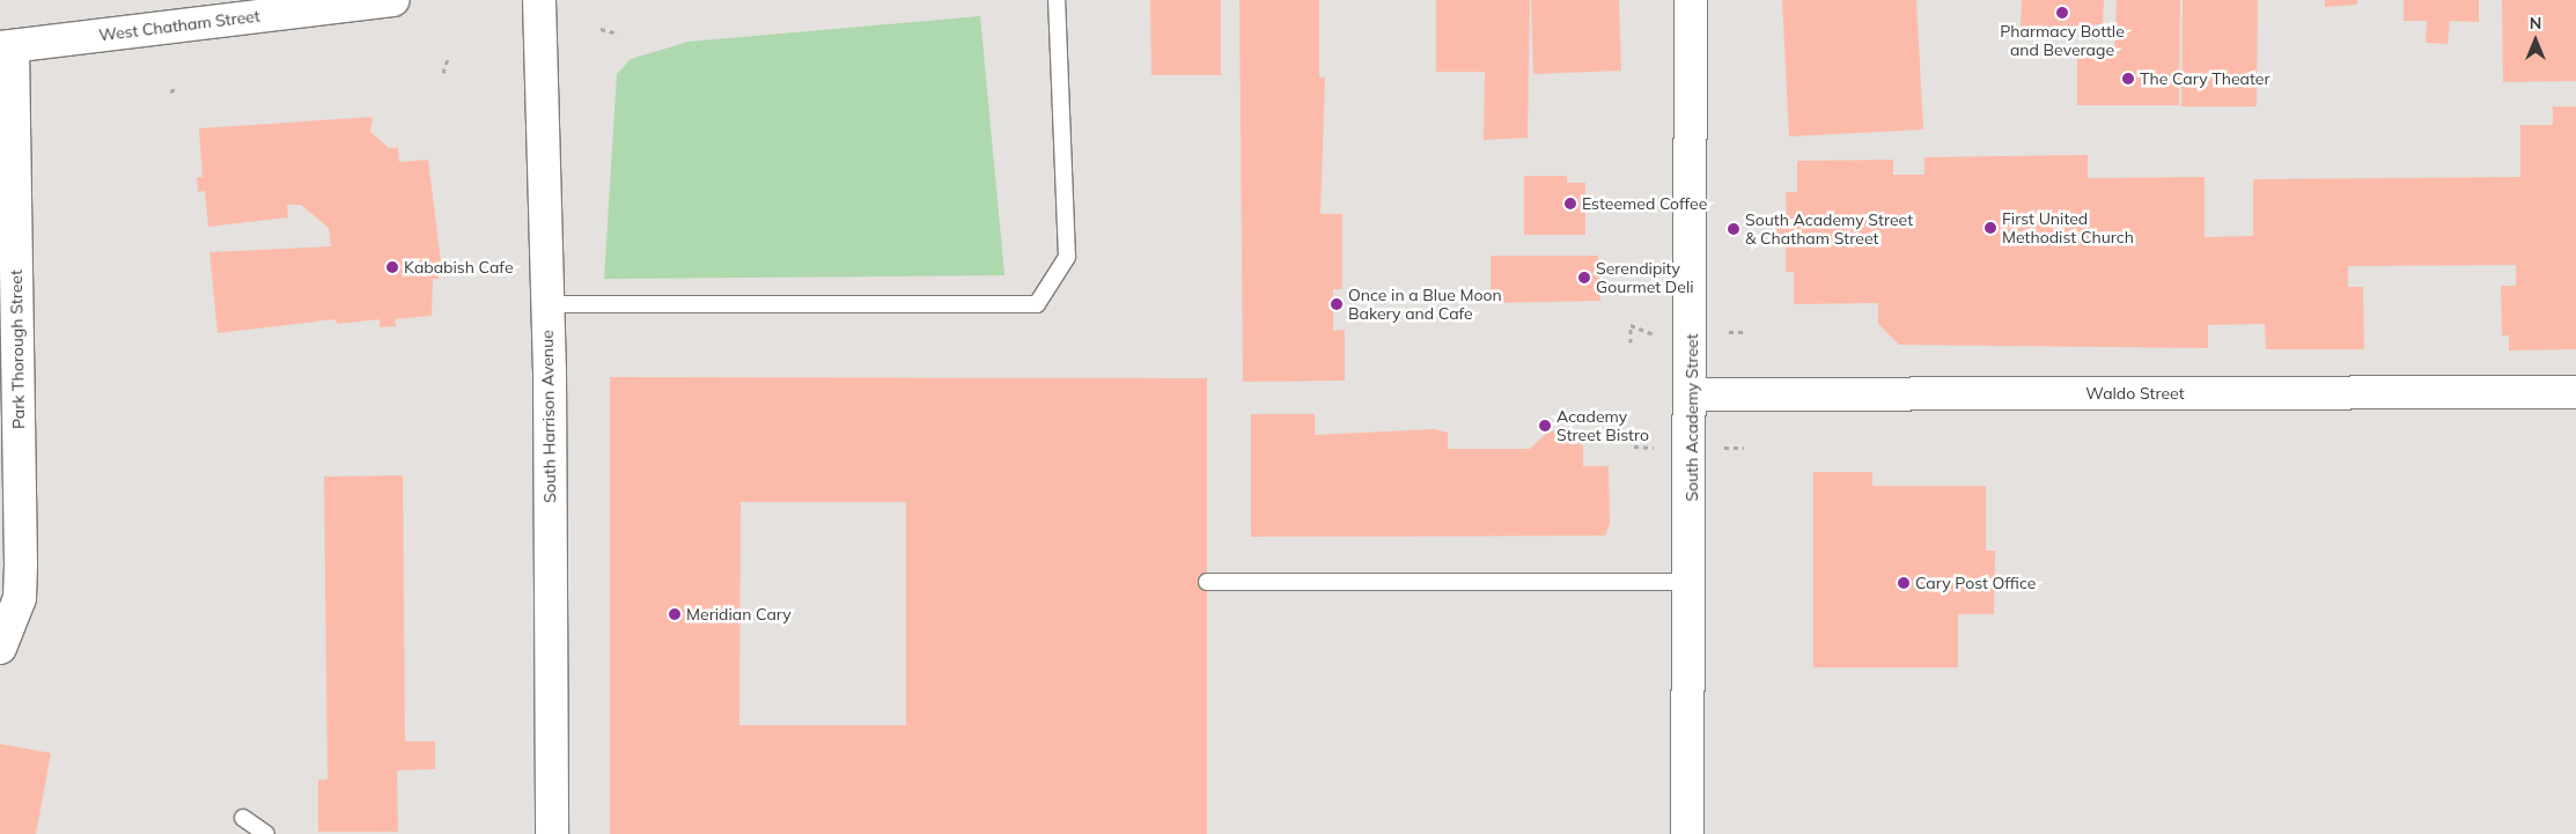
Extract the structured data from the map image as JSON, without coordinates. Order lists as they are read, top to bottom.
{
  "streets": {
    "street": [
      "West Chatham Street",
      "Park Thorough Street",
      "Waldo Street",
      "South Harrison Avenue",
      "South Academy Street"
    ]
  },
  "crossings": [
    ["West Chatham Street", "Park Thorough Street"],
    ["Waldo Street", "South Academy Street"]
  ],
  "places": [
    "Pharmacy Bottle and Beverage",
    "The Cary Theater",
    "Esteemed Coffee",
    "First United Methodist Church",
    "South Academy Street & Chatham Street",
    "Kababish Cafe",
    "Serendipity Gourmet Deli",
    "Once in a Blue Moon Bakery and Cafe",
    "Academy Street Bistro",
    "Cary Post Office",
    "Meridian Cary"
  ],
  "north": "top"
}
